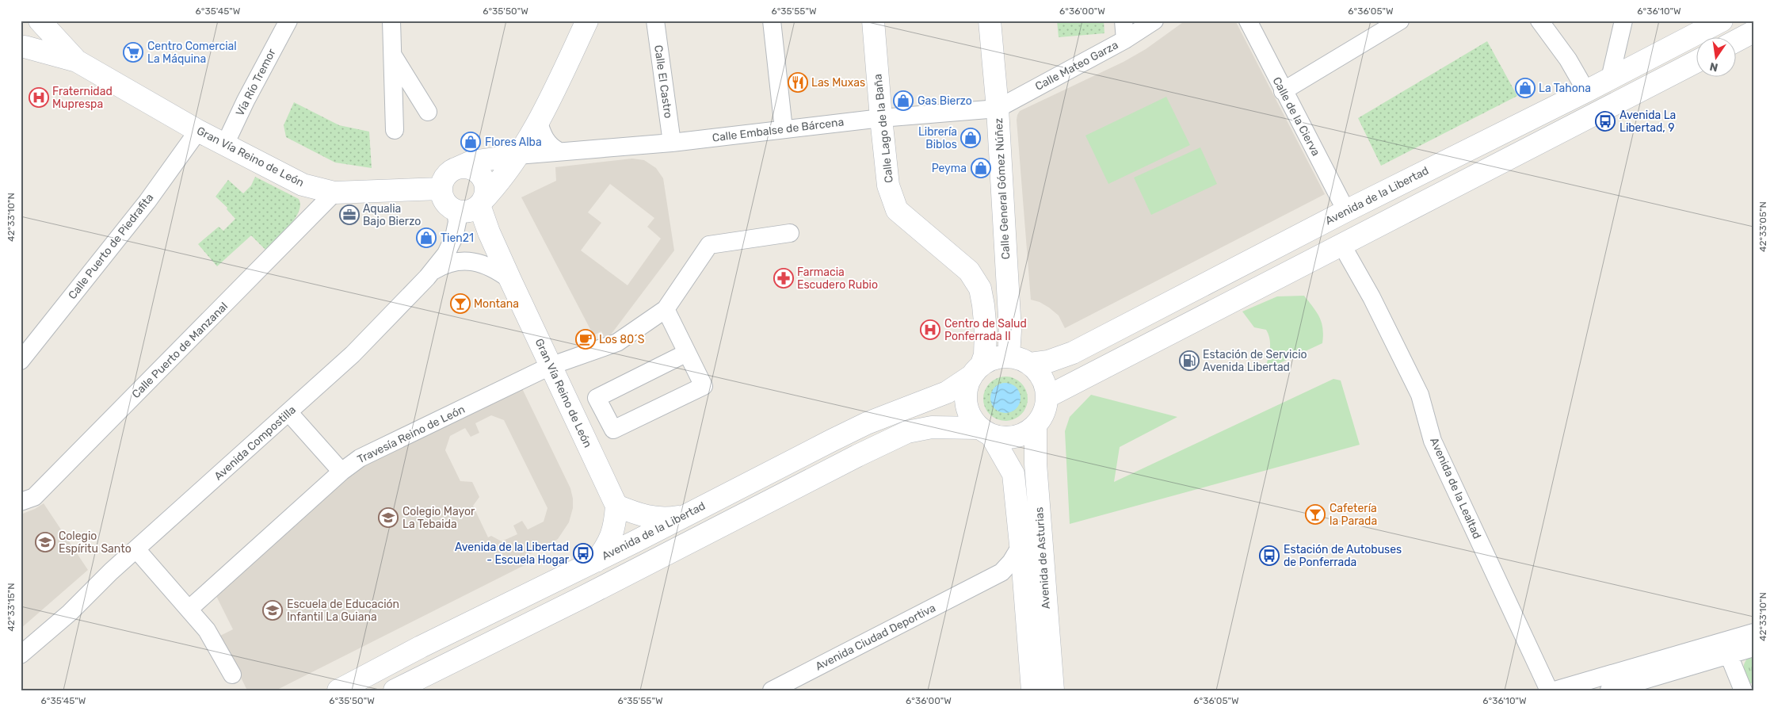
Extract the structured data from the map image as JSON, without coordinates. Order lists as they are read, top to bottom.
{
  "streets": {
    "main road": [
      "Calle Lago de la Baña",
      "Gran Vía Reino de León",
      "Calle General Gómez Núñez",
      "Avenida de la Libertad",
      "Avenida de Asturias"
    ],
    "street": [
      "Calle Mateo Garza",
      "Calle El Castro",
      "Vía Río Tremor",
      "Calle de la Cierva",
      "Calle Embalse de Bárcena",
      "Calle Puerto de Piedrafita",
      "Calle Puerto de Manzanal",
      "Travesía Reino de León",
      "Avenida Compostilla",
      "Avenida de la Lealtad",
      "Avenida Ciudad Deportiva"
    ]
  },
  "crossings": [
    ["Calle Mateo Garza", "Calle Embalse de Bárcena"],
    ["Calle Mateo Garza", "Calle General Gómez Núñez"],
    ["Calle El Castro", "Calle Embalse de Bárcena"],
    ["Vía Río Tremor", "Gran Vía Reino de León"],
    ["Calle de la Cierva", "Avenida de la Libertad"],
    ["Calle Lago de la Baña", "Calle Embalse de Bárcena"],
    ["Calle Lago de la Baña", "Calle General Gómez Núñez"],
    ["Calle Lago de la Baña", "Avenida de la Libertad"],
    ["Calle Lago de la Baña", "Avenida de Asturias"],
    ["Calle Embalse de Bárcena", "Calle General Gómez Núñez"],
    ["Gran Vía Reino de León", "Calle Puerto de Piedrafita"],
    ["Gran Vía Reino de León", "Calle Puerto de Manzanal"],
    ["Gran Vía Reino de León", "Travesía Reino de León"],
    ["Gran Vía Reino de León", "Avenida Compostilla"],
    ["Calle General Gómez Núñez", "Avenida de la Libertad"],
    ["Calle General Gómez Núñez", "Avenida de Asturias"],
    ["Avenida de la Libertad", "Avenida de Asturias"],
    ["Avenida de Asturias", "Avenida Ciudad Deportiva"]
  ],
  "places": {
    "supermarket": ["Centro Comercial La Máquina"],
    "restaurant": ["Las Muxas"],
    "shop": [
      "La Tahona",
      "Gas Bierzo",
      "Librería Biblos",
      "Flores Alba",
      "Peyma",
      "Tien21"
    ],
    "hospital": ["Fraternidad Muprespa", "Centro de Salud Ponferrada II"],
    "bus stop": ["Avenida La Libertad, 9", "Avenida de la Libertad - Escuela Hogar", "Estación de Autobuses de Ponferrada"],
    "office": ["Aqualia Bajo Bierzo"],
    "pharmacy": ["Farmacia Escudero Rubio"],
    "bar": ["Montana", "Cafetería la Parada"],
    "cafe": ["Los 80´S"],
    "fuel station": ["Estación de Servicio Avenida Libertad"],
    "school or university": ["Colegio Mayor La Tebaida", "Colegio Espíritu Santo", "Escuela de Educación Infantil La Guiana"]
  },
  "north": "bottom",
  "coordinates": [
    "6°35'45\"W",
    "6°35'50\"W",
    "6°35'55\"W",
    "6°36'00\"W",
    "6°36'05\"W",
    "6°36'10\"W",
    "42°33'10\"N",
    "42°33'05\"N",
    "42°33'15\"N"
  ]
}
